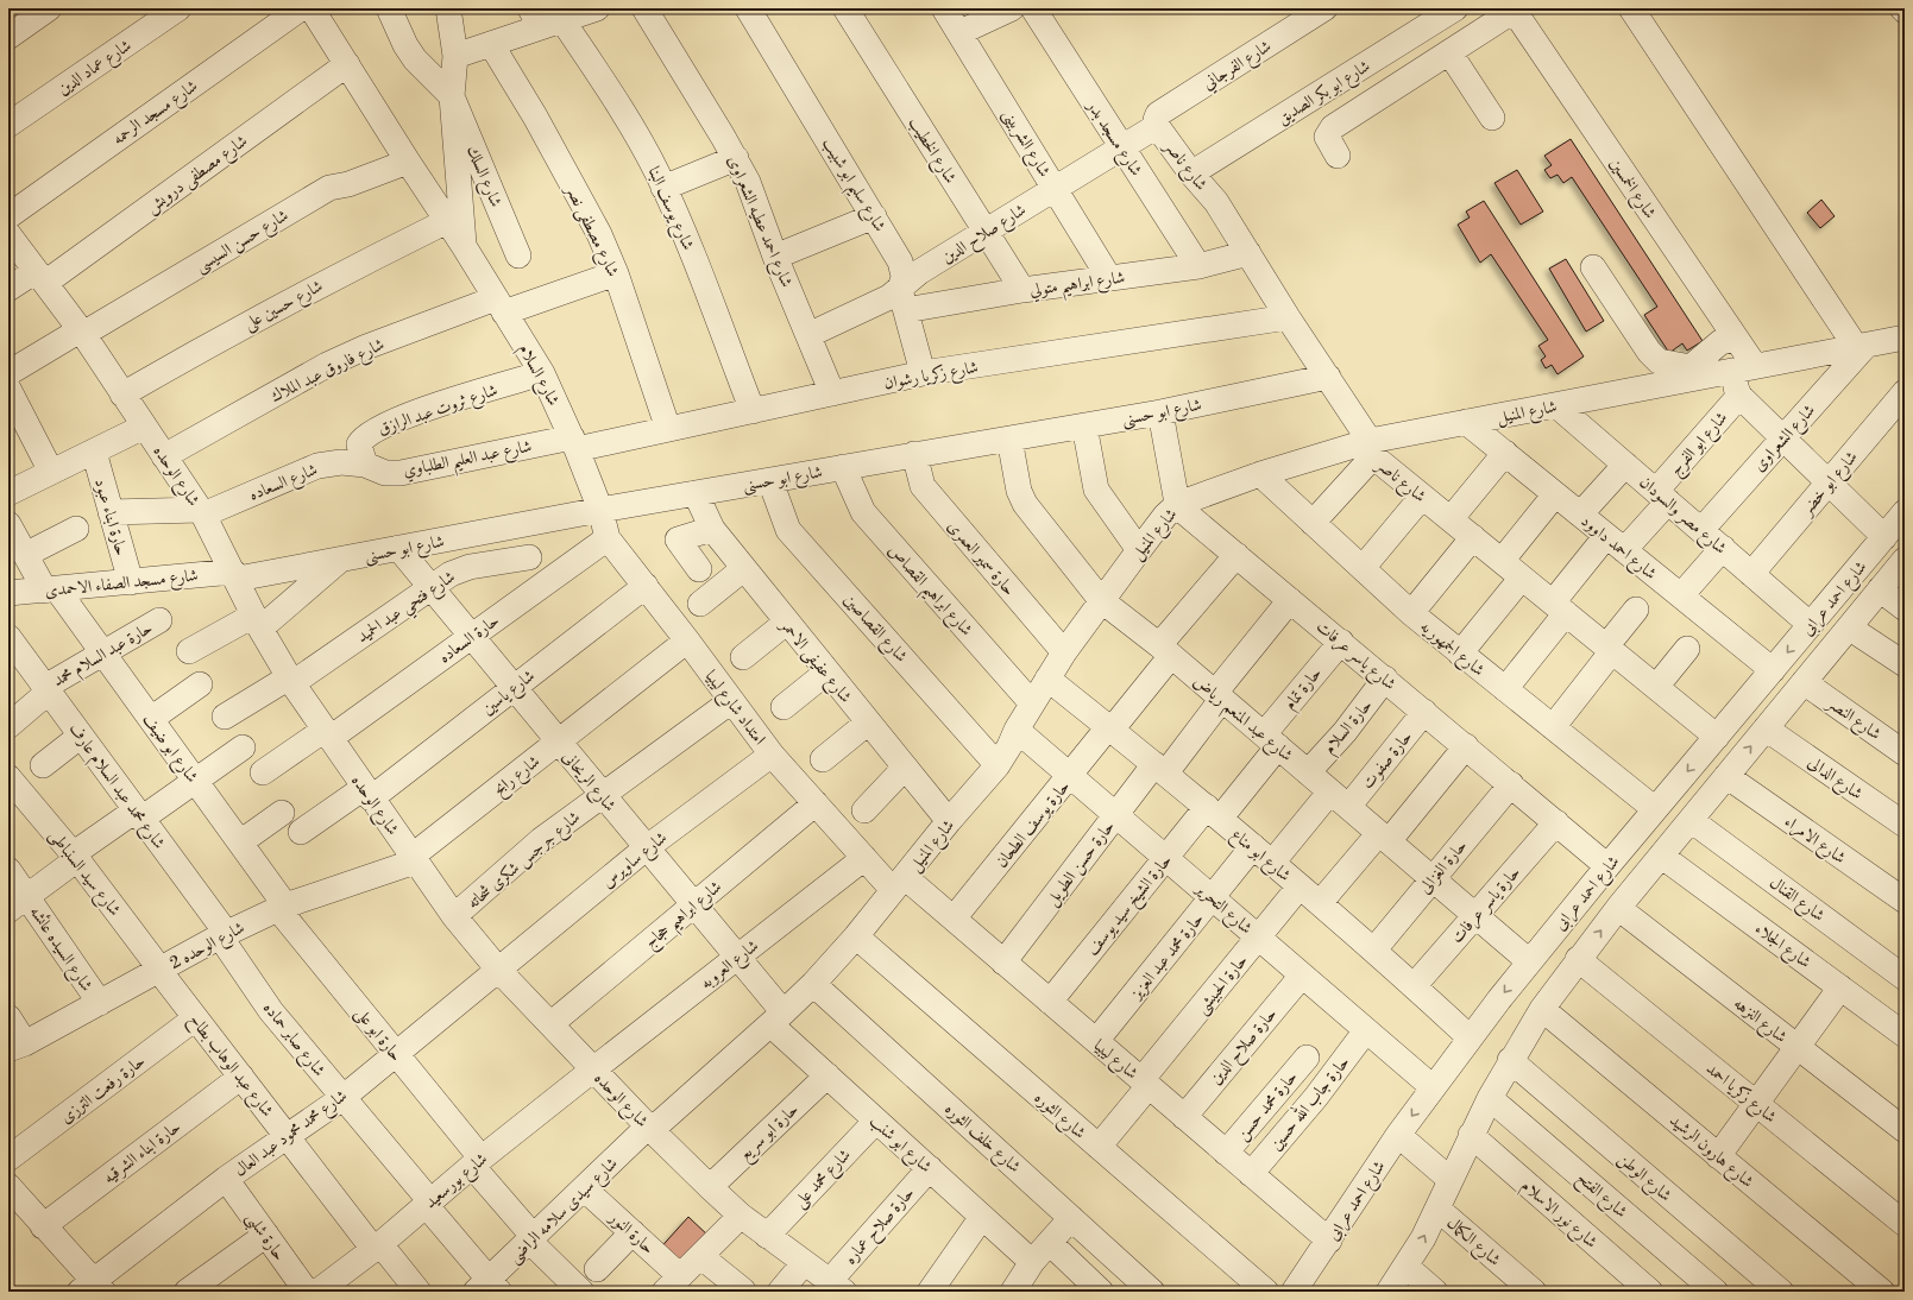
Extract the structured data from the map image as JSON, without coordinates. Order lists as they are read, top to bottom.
{
  "streets": {
    "street": [
      "شارع الفرجاني",
      "شارع عماد الدين",
      "شارع ابو بكر الصديق",
      "شارع مسجد الرحمه",
      "شارع مسجد بدر",
      "شارع الشربينى",
      "شارع الخطيب",
      "شارع ناصر",
      "شارع مصطفى درويش",
      "شارع السلك",
      "شارع سليم ابو شبيب",
      "شارع الخمسين",
      "شارع يوسف البنا",
      "شارع احمد عطيه الشعراوى",
      "شارع مصطفى نصر",
      "شارع صلاح الدين",
      "شارع حسن السيسى",
      "شارع ابراهيم متولي",
      "شارع حسين على",
      "شارع فاروق عبد الملاك",
      "شارع السلام",
      "شارع زكريا رشوان",
      "شارع ثروت عبد الرازق",
      "شارع ابو حسنى",
      "شارع المنيل",
      "شارع الشعراوى",
      "شارع ابو الفرج",
      "شارع عبد العليم الطلباوي",
      "شارع الوحده",
      "شارع السعاده",
      "شارع ابو خضر",
      "شارع مصر والسودان",
      "حارة ابناء عبود",
      "شارع احمد داوود",
      "حارة سمير العمرى",
      "شارع مسجد الصفاء الاحمدى",
      "شارع ابراهيم القصاص",
      "شارع احمد عرابى",
      "شارع فتحي عبد الحميد",
      "شارع القصاصين",
      "حارة السعاده",
      "شارع الجمهوريه",
      "حارة عبد السلام محمد",
      "شارع ياسر عرفات",
      "شارع عفيفى الاحمر",
      "حارة تمام",
      "شارع ياسين",
      "امتداد شارع ليبيا",
      "شارع عبد المنعم رياض",
      "شارع النصر",
      "حارة السلام",
      "شارع ابو ضيف",
      "حارة صفوت",
      "شارع رابح",
      "شارع الدالى",
      "شارع الريحانى",
      "شارع محمد عبد السلام عارف",
      "حارة يوسف الطحان",
      "شارع الامراء",
      "شارع ابو مناع",
      "شارع جرجس شكرى شحاته",
      "شارع ساويرس",
      "حارة حسن الطويل",
      "حارة الغزالى",
      "شارع سيد السنباطى",
      "شارع القنال",
      "حارة الشيخ سيد يوسف",
      "حارة ياسر عرفات",
      "شارع التحرير",
      "شارع ابراهيم حجاج",
      "شارع الوحده 2",
      "شارع الجلاء",
      "شارع السيده عائشه",
      "حارة محمد عبد العزيز",
      "شارع العروبه",
      "حارة الحبيشى",
      "شارع النزهه",
      "حارة ابو على",
      "شارع صابر حماده",
      "حارة صلاح الدين",
      "شارع ليبيا",
      "شارع عبد الوهاب بطاح",
      "حارة رفعت الترزى",
      "شارع زكريا احمد",
      "حارة جاب الله حسين",
      "حارة محمد حسن",
      "شارع الثوره",
      "حارة ابو سريع",
      "شارع محمد محمود عبد العال",
      "شارع خلف الثوره",
      "شارع ابو شنب",
      "شارع هارون الرشيد",
      "حارة ابناء الشرقيه",
      "شارع الوطن",
      "شارع محمد على",
      "شارع بورسعيد",
      "شارع الفتح",
      "شارع سيدى سلامه الراضى",
      "شارع نور الاسلام",
      "حارة صلاح عماره",
      "حارة النور",
      "حارة شلبى",
      "شارع الكمال"
    ]
  },
  "crossings": [
    ["شارع الفرجاني", "شارع ناصر"],
    ["شارع الفرجاني", "شارع صلاح الدين"],
    ["شارع ابو بكر الصديق", "شارع ناصر"],
    ["شارع مسجد بدر", "شارع صلاح الدين"],
    ["شارع مسجد بدر", "شارع ابراهيم متولي"],
    ["شارع الشربينى", "شارع صلاح الدين"],
    ["شارع الشربينى", "شارع ابراهيم متولي"],
    ["شارع الخطيب", "شارع صلاح الدين"],
    ["شارع الخطيب", "شارع ابراهيم متولي"],
    ["شارع ناصر", "شارع صلاح الدين"],
    ["شارع ناصر", "شارع ابراهيم متولي"],
    ["شارع ناصر", "شارع زكريا رشوان"],
    ["شارع ناصر", "شارع ابو حسنى"],
    ["شارع ناصر", "شارع المنيل"],
    ["شارع ناصر", "شارع ابو الفرج"],
    ["شارع ناصر", "شارع احمد عرابى"],
    ["شارع مصطفى درويش", "شارع السلام"],
    ["شارع مصطفى درويش", "شارع الوحده"],
    ["شارع السلك", "شارع السلام"],
    ["شارع سليم ابو شبيب", "شارع صلاح الدين"],
    ["شارع سليم ابو شبيب", "شارع ابراهيم متولي"],
    ["شارع سليم ابو شبيب", "شارع زكريا رشوان"],
    ["شارع الخمسين", "شارع المنيل"],
    ["شارع يوسف البنا", "شارع زكريا رشوان"],
    ["شارع احمد عطيه الشعراوى", "شارع صلاح الدين"],
    ["شارع احمد عطيه الشعراوى", "شارع زكريا رشوان"],
    ["شارع مصطفى نصر", "شارع فاروق عبد الملاك"],
    ["شارع مصطفى نصر", "شارع زكريا رشوان"],
    ["شارع صلاح الدين", "شارع ابراهيم متولي"],
    ["شارع حسن السيسى", "شارع السلام"],
    ["شارع حسن السيسى", "شارع الوحده"],
    ["شارع حسين على", "شارع السلام"],
    ["شارع حسين على", "شارع الوحده"],
    ["شارع فاروق عبد الملاك", "شارع السلام"],
    ["شارع فاروق عبد الملاك", "شارع الوحده"],
    ["شارع السلام", "شارع زكريا رشوان"],
    ["شارع السلام", "شارع ثروت عبد الرازق"],
    ["شارع السلام", "شارع ابو حسنى"],
    ["شارع السلام", "شارع عبد العليم الطلباوي"],
    ["شارع السلام", "امتداد شارع ليبيا"],
    ["شارع زكريا رشوان", "شارع عبد العليم الطلباوي"],
    ["شارع ثروت عبد الرازق", "شارع عبد العليم الطلباوي"],
    ["شارع ثروت عبد الرازق", "شارع السعاده"],
    ["شارع ابو حسنى", "شارع الوحده"],
    ["شارع ابو حسنى", "حارة سمير العمرى"],
    ["شارع ابو حسنى", "شارع مسجد الصفاء الاحمدى"],
    ["شارع ابو حسنى", "شارع ابراهيم القصاص"],
    ["شارع ابو حسنى", "شارع القصاصين"],
    ["شارع ابو حسنى", "شارع عفيفى الاحمر"],
    ["شارع ابو حسنى", "امتداد شارع ليبيا"],
    ["شارع ابو حسنى", "شارع عبد المنعم رياض"],
    ["شارع ابو حسنى", "شارع الريحانى"],
    ["شارع المنيل", "شارع الشعراوى"],
    ["شارع المنيل", "شارع الوحده"],
    ["شارع المنيل", "شارع مصر والسودان"],
    ["شارع المنيل", "شارع احمد داوود"],
    ["شارع المنيل", "حارة سمير العمرى"],
    ["شارع المنيل", "شارع ابراهيم القصاص"],
    ["شارع المنيل", "شارع القصاصين"],
    ["شارع المنيل", "شارع الجمهوريه"],
    ["شارع المنيل", "شارع ياسر عرفات"],
    ["شارع المنيل", "شارع عفيفى الاحمر"],
    ["شارع المنيل", "امتداد شارع ليبيا"],
    ["شارع المنيل", "شارع عبد المنعم رياض"],
    ["شارع المنيل", "شارع الريحانى"],
    ["شارع المنيل", "شارع ابو مناع"],
    ["شارع المنيل", "شارع التحرير"],
    ["شارع المنيل", "شارع ليبيا"],
    ["شارع المنيل", "شارع الثوره"],
    ["شارع المنيل", "شارع خلف الثوره"],
    ["شارع المنيل", "شارع ابو شنب"],
    ["شارع المنيل", "شارع سيدى سلامه الراضى"],
    ["شارع الشعراوى", "شارع مصر والسودان"],
    ["شارع ابو الفرج", "شارع مصر والسودان"],
    ["شارع ابو الفرج", "شارع احمد داوود"],
    ["شارع ابو الفرج", "شارع الجمهوريه"],
    ["شارع عبد العليم الطلباوي", "شارع السعاده"],
    ["شارع الوحده", "شارع السعاده"],
    ["شارع الوحده", "شارع مسجد الصفاء الاحمدى"],
    ["شارع الوحده", "شارع فتحي عبد الحميد"],
    ["شارع الوحده", "حارة السعاده"],
    ["شارع الوحده", "شارع ياسين"],
    ["شارع الوحده", "شارع رابح"],
    ["شارع الوحده", "شارع جرجس شكرى شحاته"],
    ["شارع الوحده", "شارع ساويرس"],
    ["شارع الوحده", "شارع ابراهيم حجاج"],
    ["شارع الوحده", "شارع الوحده 2"],
    ["شارع الوحده", "شارع العروبه"],
    ["شارع الوحده", "حارة ابو سريع"],
    ["شارع الوحده", "شارع محمد محمود عبد العال"],
    ["شارع الوحده", "شارع محمد على"],
    ["شارع الوحده", "شارع بورسعيد"],
    ["شارع الوحده", "شارع سيدى سلامه الراضى"],
    ["شارع الوحده", "حارة صلاح عماره"],
    ["شارع ابو خضر", "شارع مصر والسودان"],
    ["شارع مصر والسودان", "شارع احمد عرابى"],
    ["حارة ابناء عبود", "شارع مسجد الصفاء الاحمدى"],
    ["شارع احمد داوود", "شارع احمد عرابى"],
    ["شارع مسجد الصفاء الاحمدى", "شارع ابو ضيف"],
    ["شارع احمد عرابى", "شارع الجمهوريه"],
    ["شارع احمد عرابى", "شارع ياسر عرفات"],
    ["شارع احمد عرابى", "شارع عبد المنعم رياض"],
    ["شارع احمد عرابى", "شارع النصر"],
    ["شارع احمد عرابى", "شارع الدالى"],
    ["شارع احمد عرابى", "شارع الامراء"],
    ["شارع احمد عرابى", "شارع ابو مناع"],
    ["شارع احمد عرابى", "شارع القنال"],
    ["شارع احمد عرابى", "شارع التحرير"],
    ["شارع احمد عرابى", "شارع الجلاء"],
    ["شارع احمد عرابى", "شارع النزهه"],
    ["شارع احمد عرابى", "شارع ليبيا"],
    ["شارع احمد عرابى", "شارع زكريا احمد"],
    ["شارع احمد عرابى", "شارع هارون الرشيد"],
    ["شارع احمد عرابى", "شارع الوطن"],
    ["شارع احمد عرابى", "شارع الفتح"],
    ["شارع احمد عرابى", "شارع نور الاسلام"],
    ["شارع احمد عرابى", "شارع الكمال"],
    ["شارع فتحي عبد الحميد", "شارع الريحانى"],
    ["حارة السعاده", "امتداد شارع ليبيا"],
    ["حارة السعاده", "شارع الريحانى"],
    ["حارة عبد السلام محمد", "شارع ابو ضيف"],
    ["حارة عبد السلام محمد", "شارع محمد عبد السلام عارف"],
    ["شارع ياسر عرفات", "حارة تمام"],
    ["شارع ياسر عرفات", "حارة السلام"],
    ["شارع ياسر عرفات", "حارة صفوت"],
    ["شارع ياسر عرفات", "حارة يوسف الطحان"],
    ["شارع ياسر عرفات", "حارة حسن الطويل"],
    ["شارع ياسر عرفات", "حارة الغزالى"],
    ["شارع ياسر عرفات", "حارة ياسر عرفات"],
    ["حارة تمام", "شارع عبد المنعم رياض"],
    ["حارة تمام", "شارع ابو مناع"],
    ["حارة تمام", "حارة الشيخ سيد يوسف"],
    ["شارع ياسين", "امتداد شارع ليبيا"],
    ["شارع ياسين", "شارع الريحانى"],
    ["امتداد شارع ليبيا", "شارع رابح"],
    ["امتداد شارع ليبيا", "شارع جرجس شكرى شحاته"],
    ["امتداد شارع ليبيا", "شارع ساويرس"],
    ["امتداد شارع ليبيا", "شارع ابراهيم حجاج"],
    ["امتداد شارع ليبيا", "شارع العروبه"],
    ["امتداد شارع ليبيا", "شارع ليبيا"],
    ["شارع عبد المنعم رياض", "حارة السلام"],
    ["شارع عبد المنعم رياض", "حارة صفوت"],
    ["شارع عبد المنعم رياض", "حارة يوسف الطحان"],
    ["شارع عبد المنعم رياض", "حارة حسن الطويل"],
    ["شارع عبد المنعم رياض", "حارة الغزالى"],
    ["شارع عبد المنعم رياض", "حارة ياسر عرفات"],
    ["شارع ابو ضيف", "شارع الوحده 2"],
    ["شارع ابو ضيف", "حارة ابو على"],
    ["حارة صفوت", "شارع ابو مناع"],
    ["حارة صفوت", "حارة محمد عبد العزيز"],
    ["شارع رابح", "شارع الريحانى"],
    ["شارع رابح", "شارع الوحده 2"],
    ["شارع الريحانى", "شارع جرجس شكرى شحاته"],
    ["شارع الريحانى", "شارع ساويرس"],
    ["شارع الريحانى", "شارع ابراهيم حجاج"],
    ["شارع الريحانى", "شارع العروبه"],
    ["شارع الريحانى", "شارع ابو شنب"],
    ["شارع محمد عبد السلام عارف", "شارع الوحده 2"],
    ["شارع محمد عبد السلام عارف", "شارع صابر حماده"],
    ["حارة يوسف الطحان", "شارع ابو مناع"],
    ["حارة يوسف الطحان", "شارع التحرير"],
    ["حارة يوسف الطحان", "شارع ليبيا"],
    ["شارع ابو مناع", "حارة حسن الطويل"],
    ["شارع ابو مناع", "حارة الغزالى"],
    ["شارع ابو مناع", "حارة الشيخ سيد يوسف"],
    ["شارع ابو مناع", "حارة ياسر عرفات"],
    ["شارع ابو مناع", "حارة محمد عبد العزيز"],
    ["شارع ابو مناع", "حارة الحبيشى"],
    ["شارع ساويرس", "شارع محمد محمود عبد العال"],
    ["حارة حسن الطويل", "شارع التحرير"],
    ["حارة حسن الطويل", "شارع ليبيا"],
    ["شارع سيد السنباطى", "شارع الوحده 2"],
    ["شارع سيد السنباطى", "شارع عبد الوهاب بطاح"],
    ["حارة الشيخ سيد يوسف", "شارع التحرير"],
    ["حارة الشيخ سيد يوسف", "شارع ليبيا"],
    ["شارع التحرير", "حارة محمد عبد العزيز"],
    ["شارع التحرير", "حارة الحبيشى"],
    ["شارع التحرير", "حارة صلاح الدين"],
    ["شارع التحرير", "حارة جاب الله حسين"],
    ["شارع الوحده 2", "شارع السيده عائشه"],
    ["شارع الوحده 2", "حارة ابو على"],
    ["شارع الوحده 2", "شارع صابر حماده"],
    ["شارع الوحده 2", "شارع عبد الوهاب بطاح"],
    ["حارة محمد عبد العزيز", "شارع ليبيا"],
    ["شارع العروبه", "شارع بورسعيد"],
    ["حارة الحبيشى", "شارع ليبيا"],
    ["حارة الحبيشى", "شارع الثوره"],
    ["حارة ابو على", "شارع محمد محمود عبد العال"],
    ["حارة ابو على", "شارع بورسعيد"],
    ["حارة ابو على", "شارع سيدى سلامه الراضى"],
    ["شارع صابر حماده", "شارع محمد محمود عبد العال"],
    ["شارع صابر حماده", "شارع بورسعيد"],
    ["شارع صابر حماده", "شارع سيدى سلامه الراضى"],
    ["حارة صلاح الدين", "شارع ليبيا"],
    ["شارع ليبيا", "حارة جاب الله حسين"],
    ["شارع ليبيا", "حارة محمد حسن"],
    ["شارع عبد الوهاب بطاح", "حارة رفعت الترزى"],
    ["شارع عبد الوهاب بطاح", "شارع محمد محمود عبد العال"],
    ["شارع عبد الوهاب بطاح", "حارة ابناء الشرقيه"],
    ["شارع عبد الوهاب بطاح", "شارع بورسعيد"],
    ["حارة ابو سريع", "شارع ابو شنب"],
    ["شارع محمد محمود عبد العال", "حارة شلبى"],
    ["شارع ابو شنب", "شارع محمد على"],
    ["شارع ابو شنب", "حارة صلاح عماره"],
    ["شارع سيدى سلامه الراضى", "حارة النور"]
  ]
}
